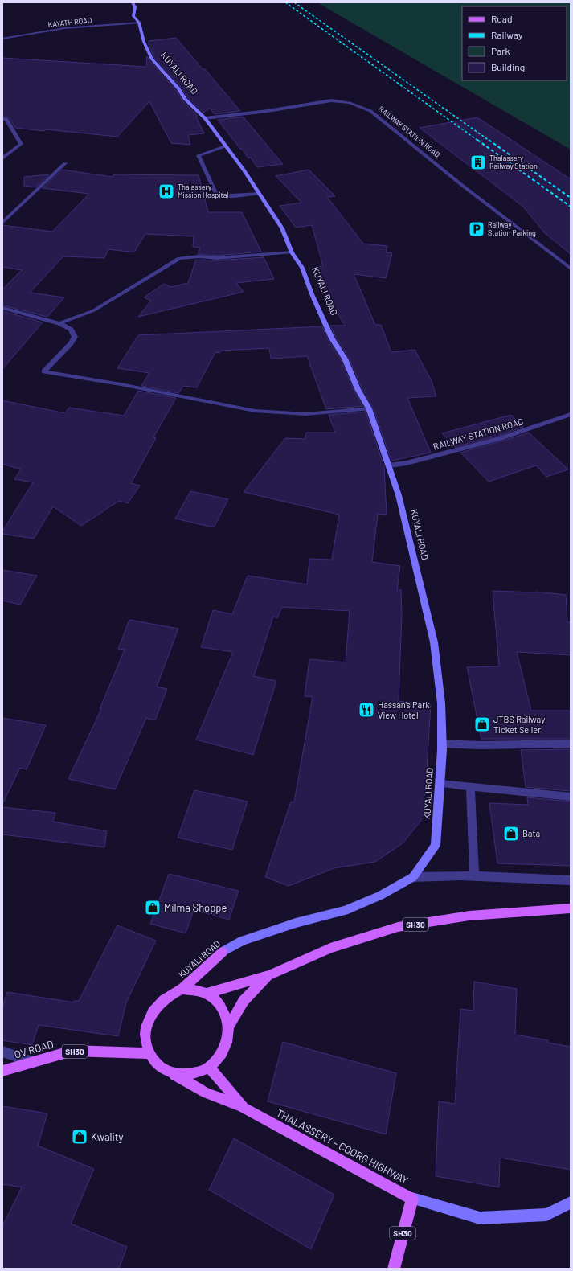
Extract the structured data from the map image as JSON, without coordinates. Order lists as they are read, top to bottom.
{
  "streets": {
    "main road": [
      "KUYALI ROAD",
      "SH30",
      "OV ROAD",
      "THALASSERY - COORG HIGHWAY"
    ],
    "street": ["KAYATH ROAD", "RAILWAY STATION ROAD"]
  },
  "crossings": [
    ["KAYATH ROAD", "KUYALI ROAD"],
    ["KUYALI ROAD", "RAILWAY STATION ROAD"],
    ["KUYALI ROAD", "SH30"],
    ["KUYALI ROAD", "OV ROAD"],
    ["KUYALI ROAD", "THALASSERY - COORG HIGHWAY"],
    ["SH30", "OV ROAD"],
    ["SH30", "THALASSERY - COORG HIGHWAY"],
    ["OV ROAD", "THALASSERY - COORG HIGHWAY"]
  ],
  "places": {
    "building": ["Thalassery Railway Station"],
    "hospital": ["Thalassery Mission Hospital"],
    "parking": ["Railway Station Parking"],
    "restaurant": ["Hassan's Park View Hotel"],
    "shop": [
      "JTBS Railway Ticket Seller",
      "Bata",
      "Milma Shoppe",
      "Kwality"
    ]
  },
  "legend": [
    "Road",
    "Railway",
    "Park",
    "Building"
  ]
}
